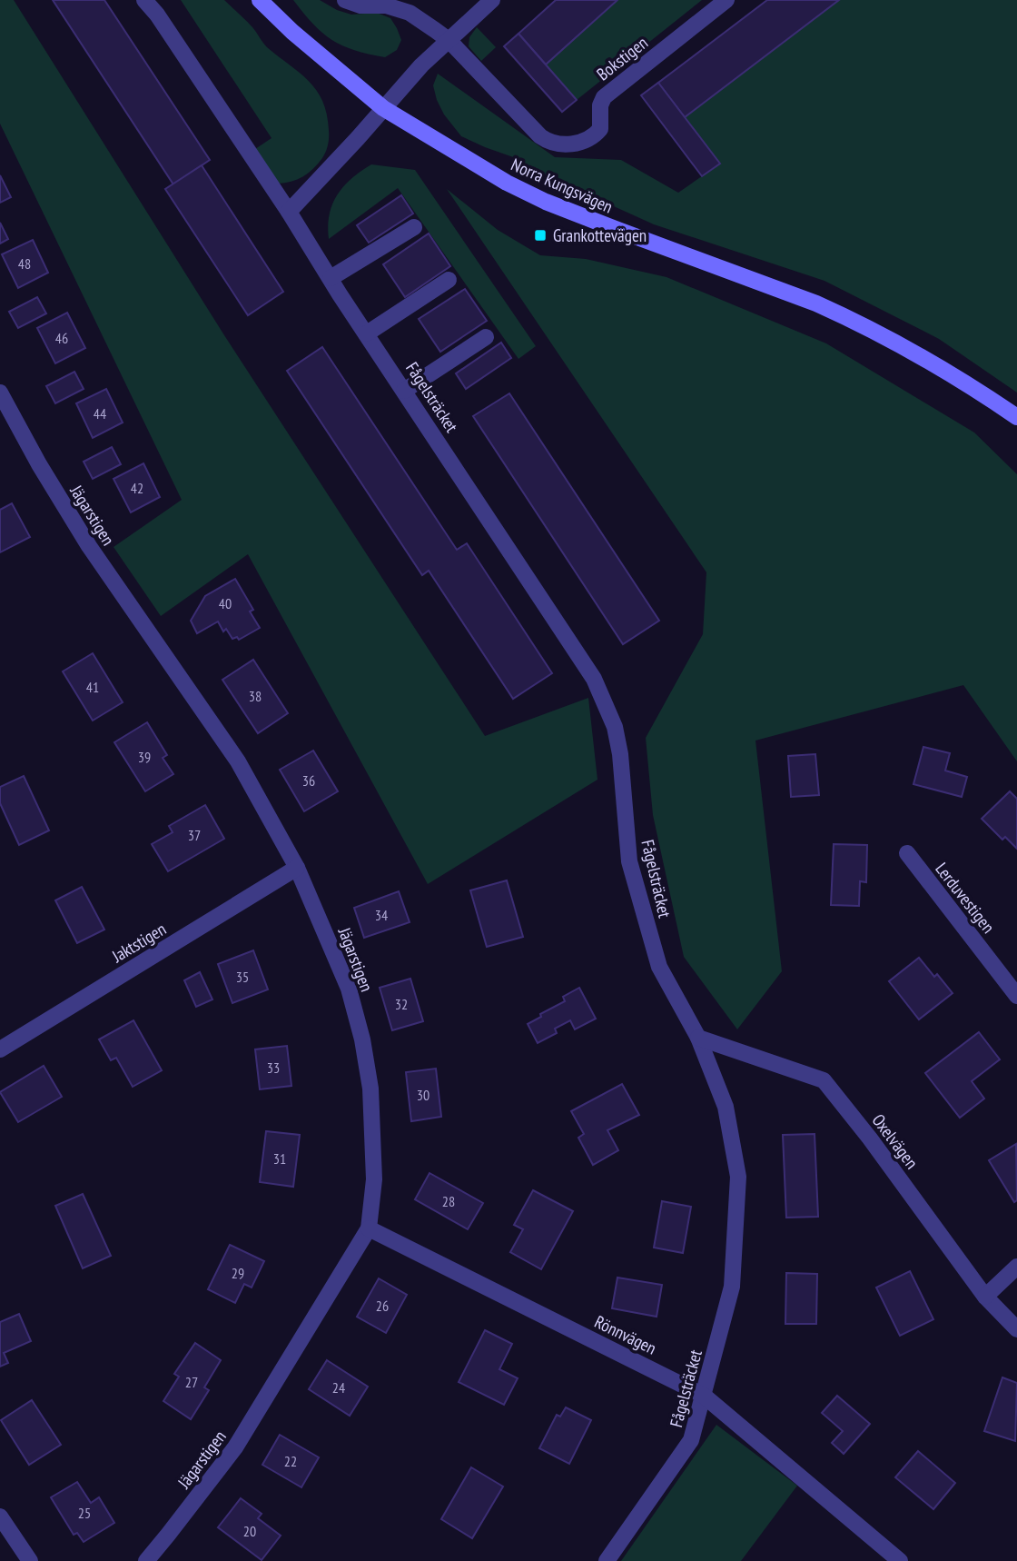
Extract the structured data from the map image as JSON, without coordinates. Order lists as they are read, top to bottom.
{
  "streets": {
    "main road": ["Norra Kungsvägen"],
    "street": [
      "Bokstigen",
      "Fågelsträcket",
      "Jägarstigen",
      "Lerduvestigen",
      "Jaktstigen",
      "Oxelvägen",
      "Rönnvägen"
    ]
  },
  "crossings": [
    ["Fågelsträcket", "Oxelvägen"],
    ["Fågelsträcket", "Rönnvägen"],
    ["Jägarstigen", "Jaktstigen"],
    ["Jägarstigen", "Rönnvägen"]
  ],
  "places": {
    "transit": ["Grankottevägen"]
  },
  "house_numbers": [
    "48",
    "46",
    "44",
    "42",
    "40",
    "41",
    "38",
    "39",
    "36",
    "37",
    "34",
    "35",
    "32",
    "33",
    "30",
    "31",
    "28",
    "29",
    "26",
    "27",
    "24",
    "22",
    "25",
    "20"
  ]
}
